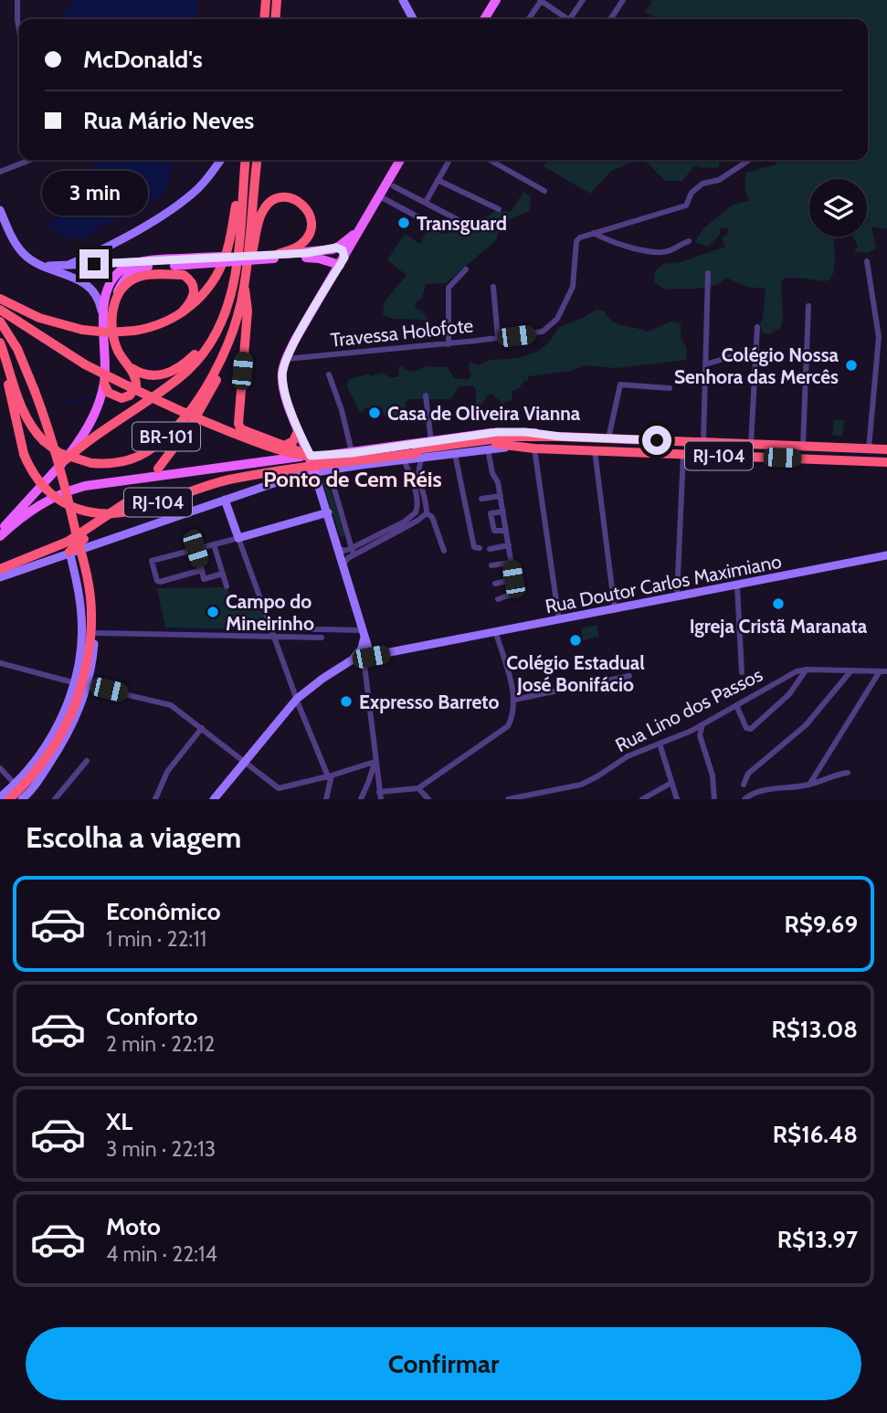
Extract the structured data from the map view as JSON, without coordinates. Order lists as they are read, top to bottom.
{
  "streets": {
    "highway": ["BR-101", "RJ-104"],
    "main road": ["Rua Doutor Carlos Maximiano"],
    "street": ["Travessa Holofote", "Rua Lino dos Passos"]
  },
  "districts": ["Ponto de Cem Réis"],
  "places": [
    "Transguard",
    "Colégio Nossa Senhora das Mercês",
    "Casa de Oliveira Vianna",
    "Igreja Cristã Maranata",
    "Campo do Mineirinho",
    "Colégio Estadual José Bonifácio",
    "Expresso Barreto"
  ],
  "page": {
    "banner": ["McDonald's", "Rua Mário Neves"],
    "bubble": "3 min",
    "heading": "Escolha a viagem",
    "list": [
      {
        "name": "Econômico",
        "note": "1 min · 22:11",
        "value": "R$9.69"
      },
      {
        "name": "Conforto",
        "note": "2 min · 22:12",
        "value": "R$13.08"
      },
      {
        "name": "XL",
        "note": "3 min · 22:13",
        "value": "R$16.48"
      },
      {
        "name": "Moto",
        "note": "4 min · 22:14",
        "value": "R$13.97"
      }
    ],
    "buttons": "Confirmar"
  }
}
